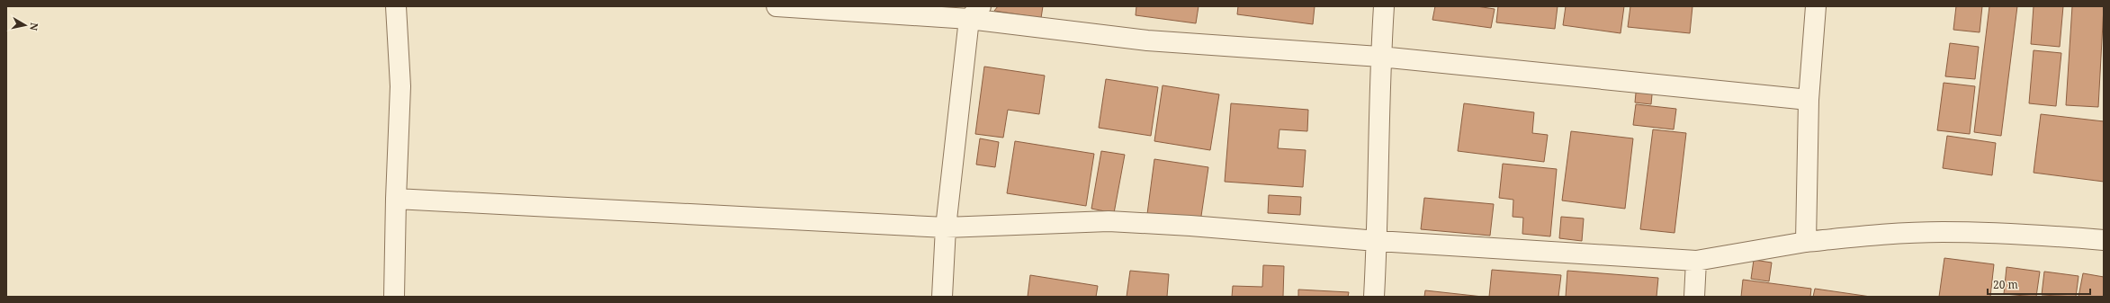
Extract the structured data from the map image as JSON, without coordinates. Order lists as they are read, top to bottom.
{
  "scale_bar": "20 m",
  "north": "right"
}
